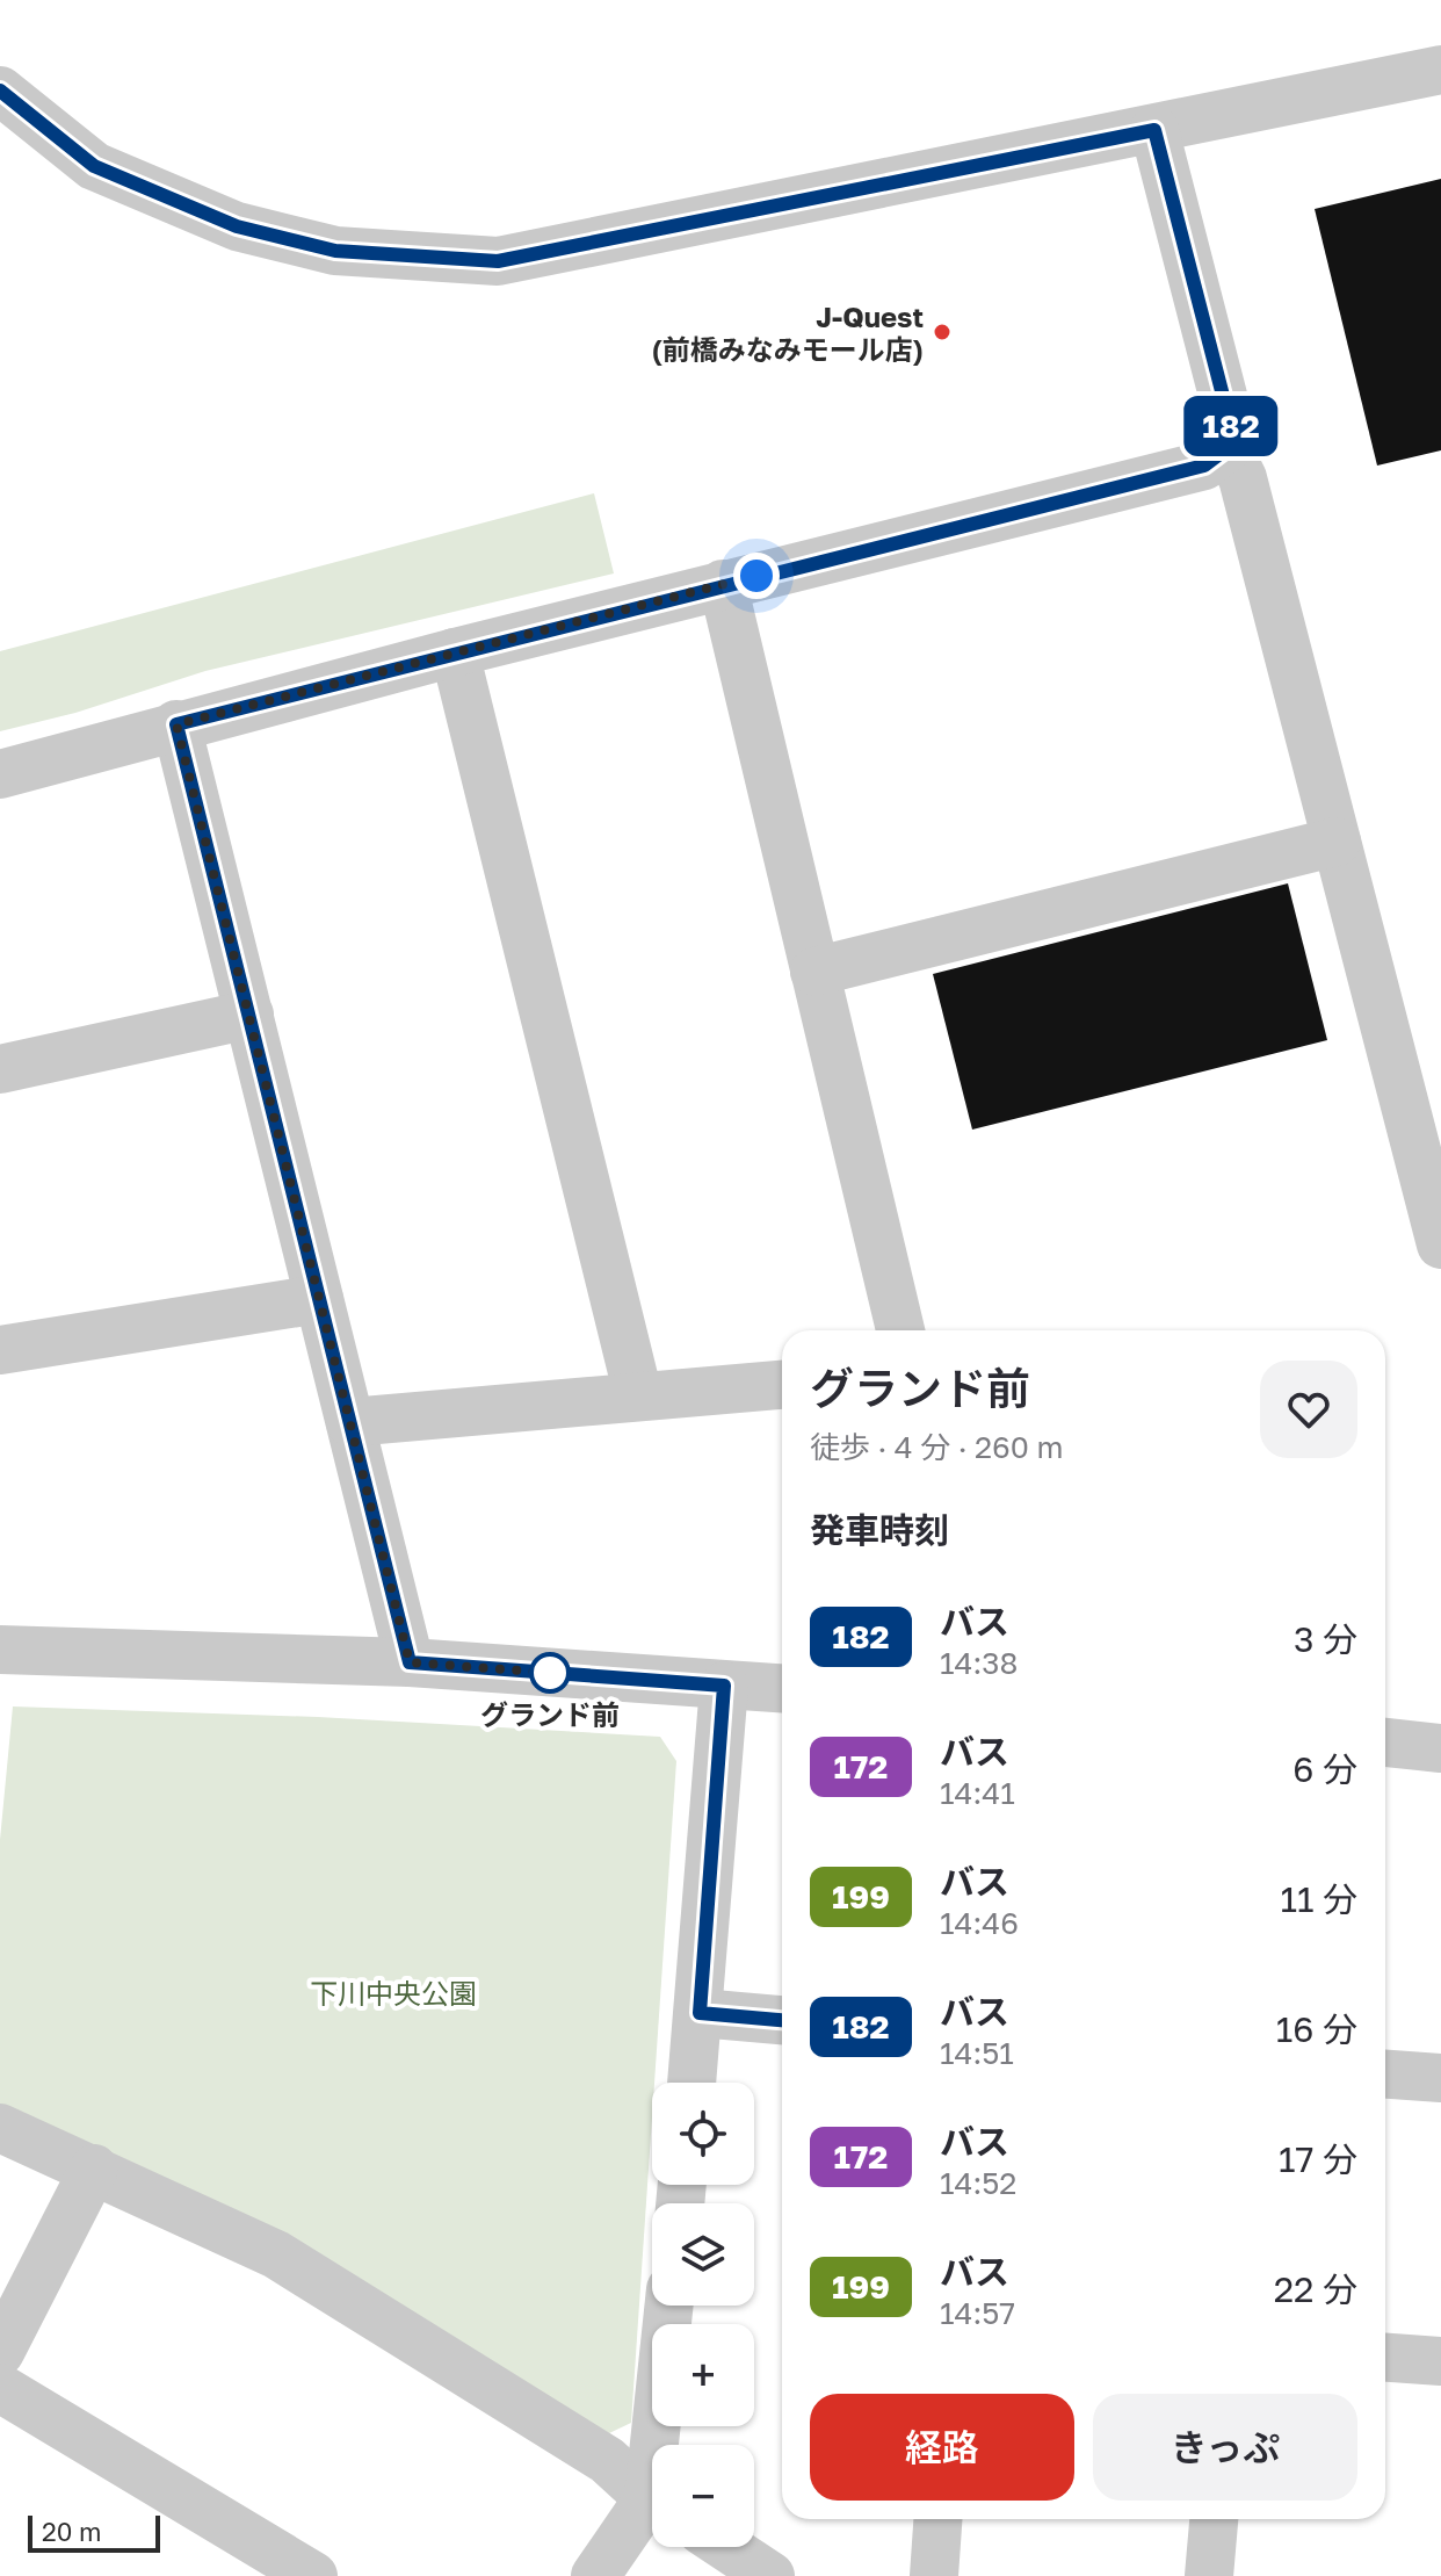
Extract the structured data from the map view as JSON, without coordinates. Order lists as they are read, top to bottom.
{
  "parks": ["下川中央公園"],
  "places": ["J-Quest (前橋みなみモール店)", "グランド前"],
  "lines": ["bus line 182"],
  "scale_bar": "20 m",
  "page": {
    "on_map": "182",
    "heading": [
      ["グランド前", "徒歩 · 4 分 · 260 m"],
      "発車時刻"
    ],
    "list": [
      {
        "mark": "182",
        "name": "バス",
        "note": "14:38",
        "value": "3 分"
      },
      {
        "mark": "172",
        "name": "バス",
        "note": "14:41",
        "value": "6 分"
      },
      {
        "mark": "199",
        "name": "バス",
        "note": "14:46",
        "value": "11 分"
      },
      {
        "mark": "182",
        "name": "バス",
        "note": "14:51",
        "value": "16 分"
      },
      {
        "mark": "172",
        "name": "バス",
        "note": "14:52",
        "value": "17 分"
      },
      {
        "mark": "199",
        "name": "バス",
        "note": "14:57",
        "value": "22 分"
      }
    ],
    "map_buttons": ["+", "−"],
    "buttons": ["経路", "きっぷ"],
    "scale": "20 m"
  }
}
